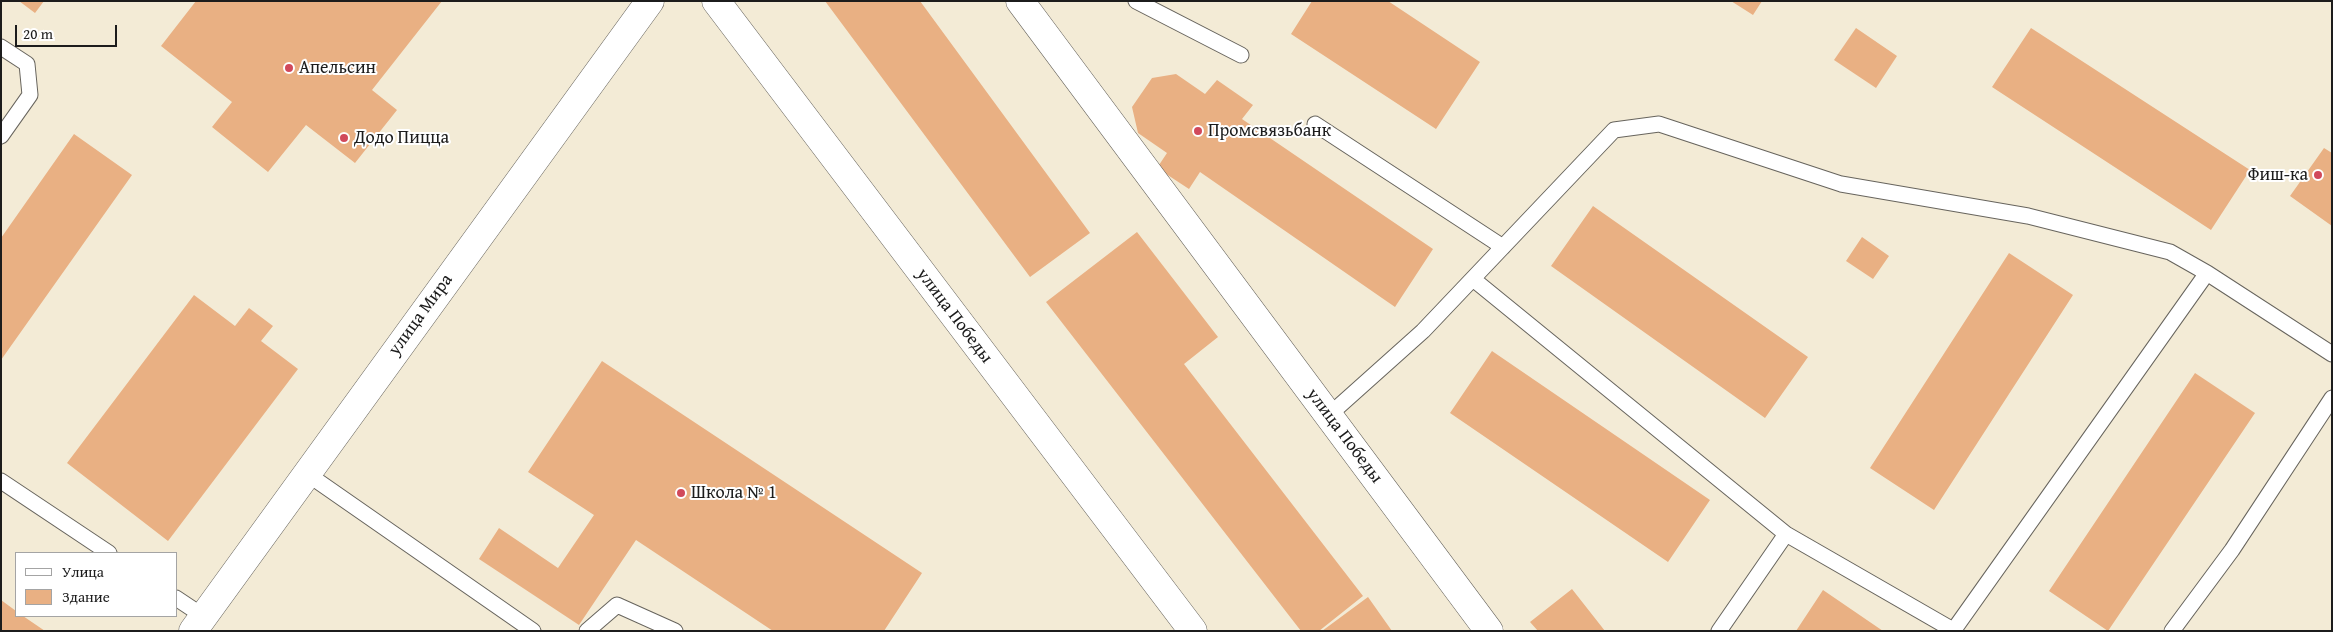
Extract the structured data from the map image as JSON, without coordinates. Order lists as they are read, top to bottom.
{
  "streets": {
    "street": ["улица Мира", "улица Победы"]
  },
  "places": [
    "Апельсин",
    "Промсвязьбанк",
    "Додо Пицца",
    "Фиш-ка",
    "Школа № 1"
  ],
  "legend": ["Улица", "Здание"],
  "scale_bar": "20 m"
}
